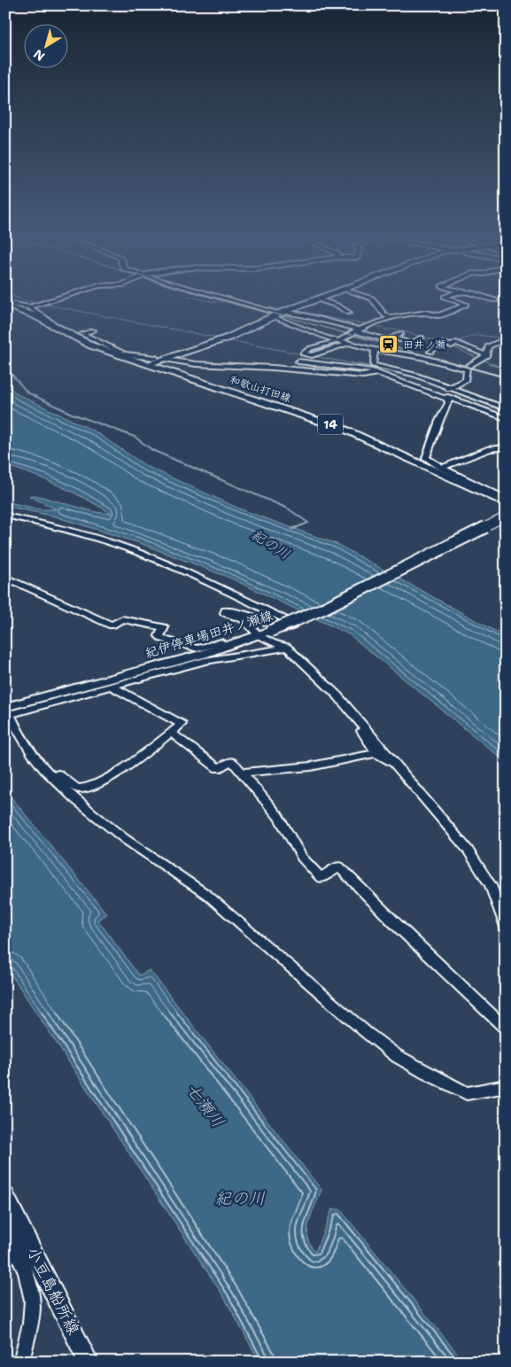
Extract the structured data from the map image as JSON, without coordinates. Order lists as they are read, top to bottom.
{
  "streets": {
    "main road": [
      "和歌山打田線",
      "14",
      "紀伊停車場田井ノ瀬線",
      "小豆島船所線"
    ]
  },
  "water": ["紀の川", "七瀬川"],
  "places": {
    "station": ["田井ノ瀬"]
  },
  "north": "bottom left"
}
